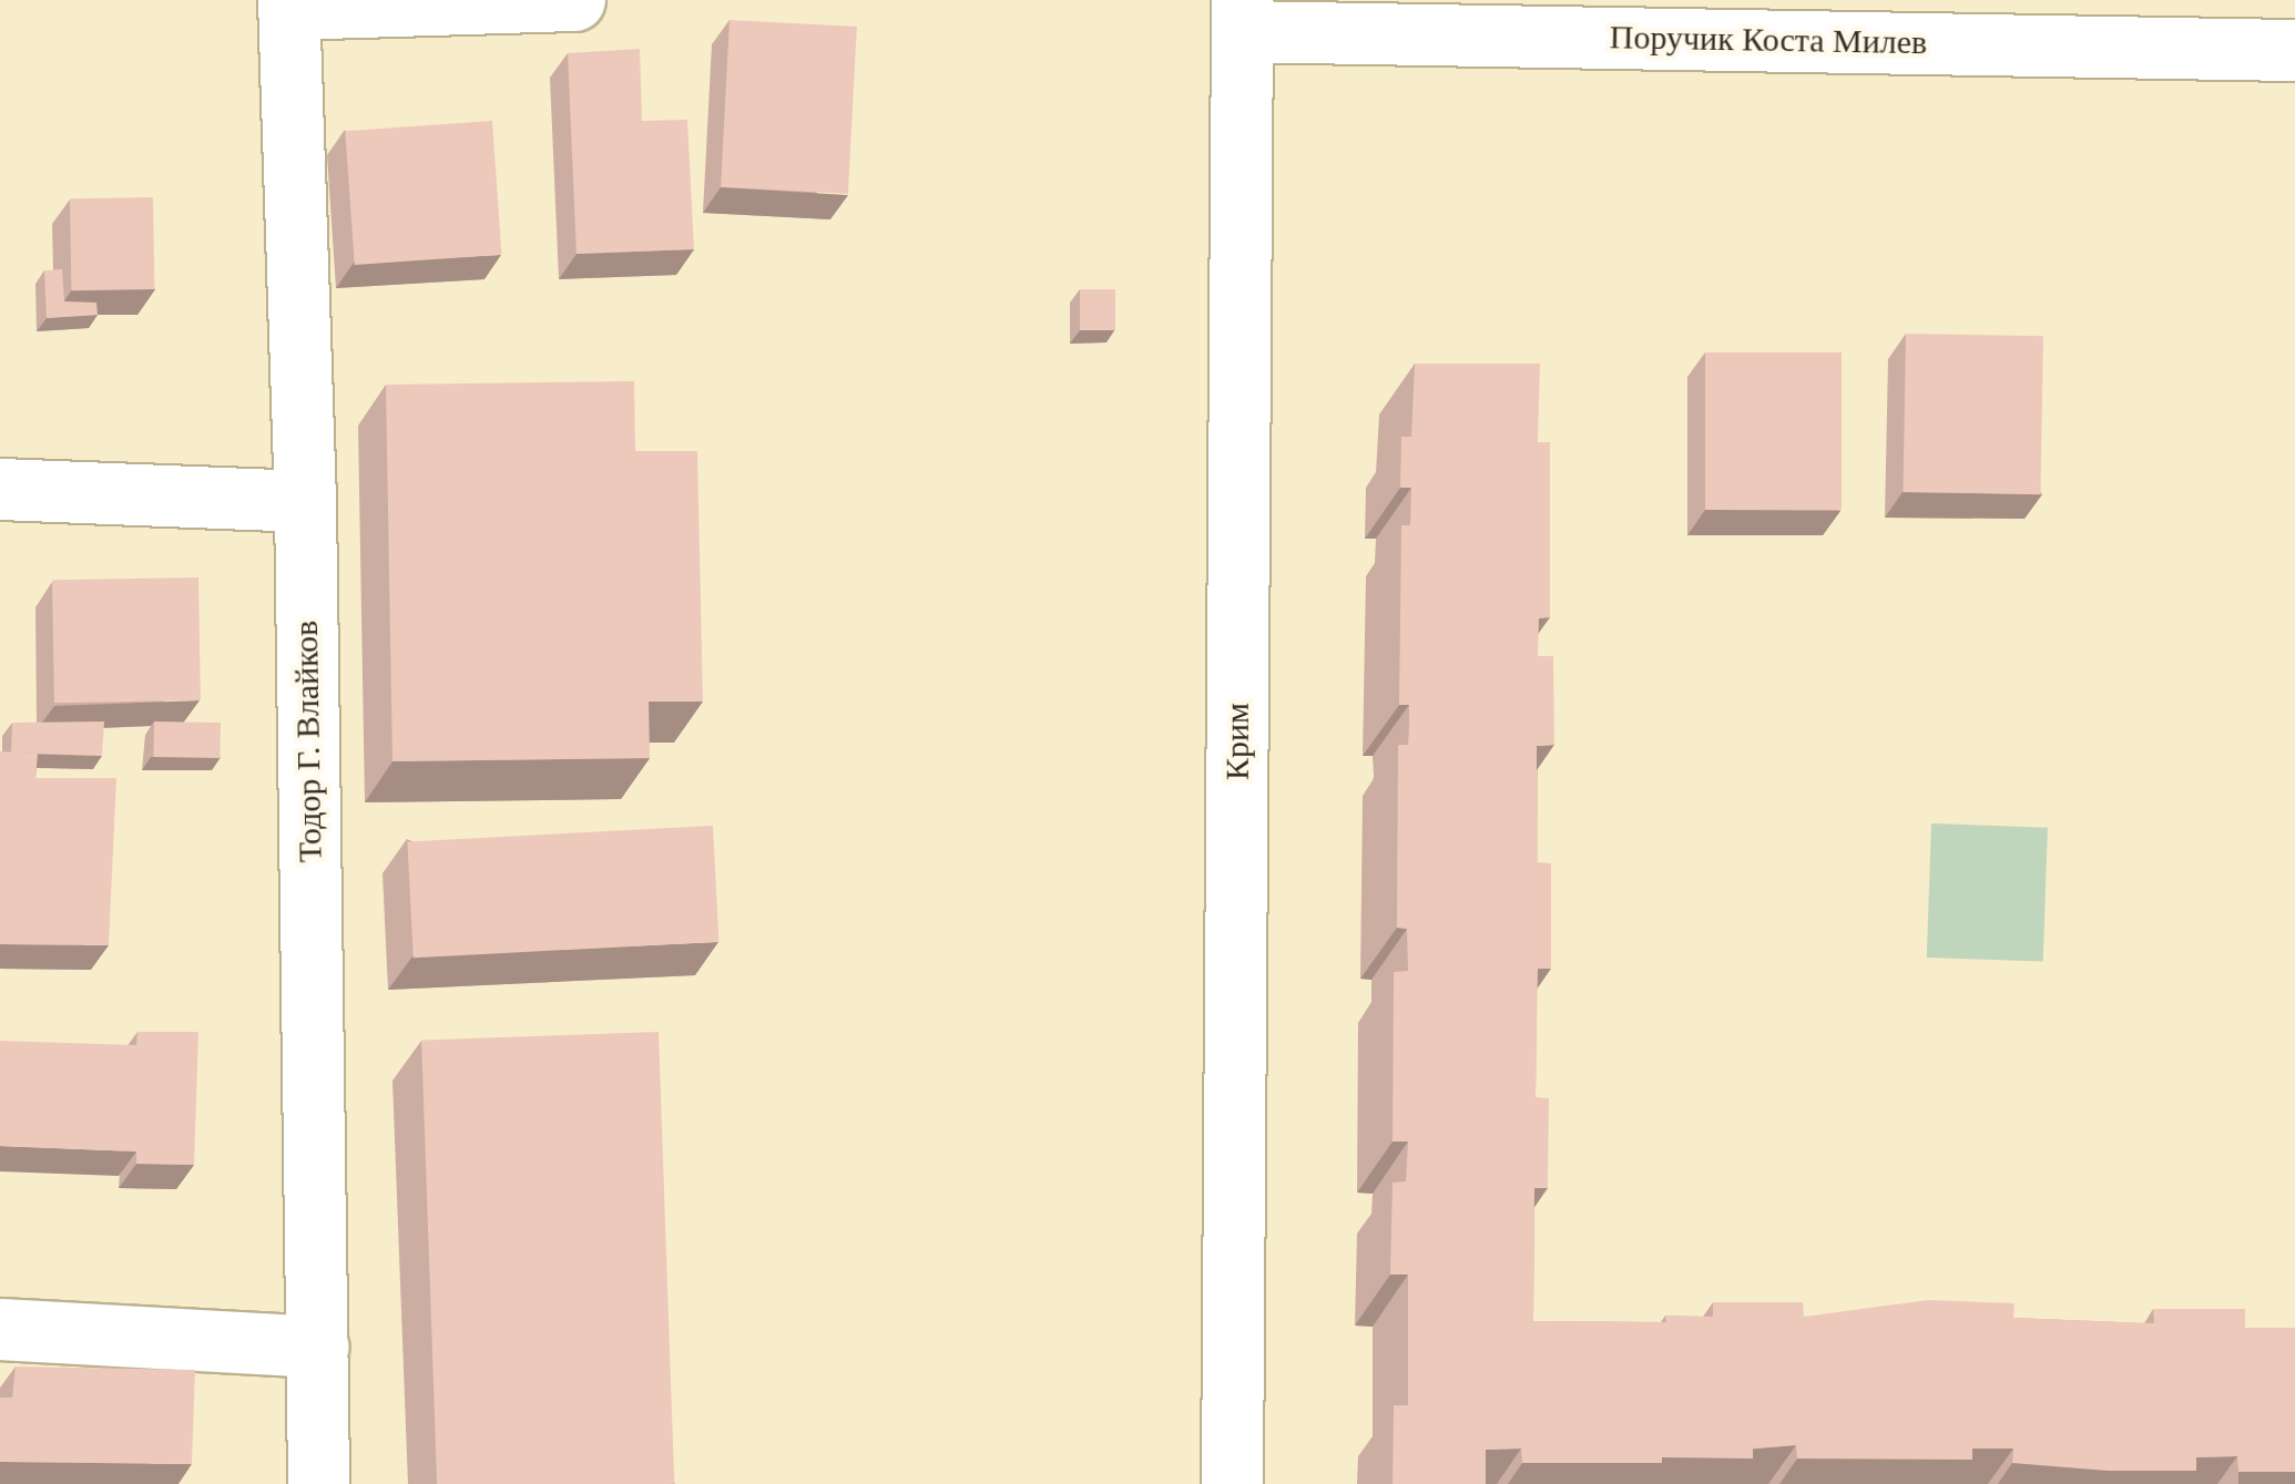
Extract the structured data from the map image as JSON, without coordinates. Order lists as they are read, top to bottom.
{
  "streets": {
    "street": ["Поручик Коста Милев", "Тодор Г. Влайков", "Крим"]
  },
  "crossings": [
    ["Поручик Коста Милев", "Крим"]
  ]
}
